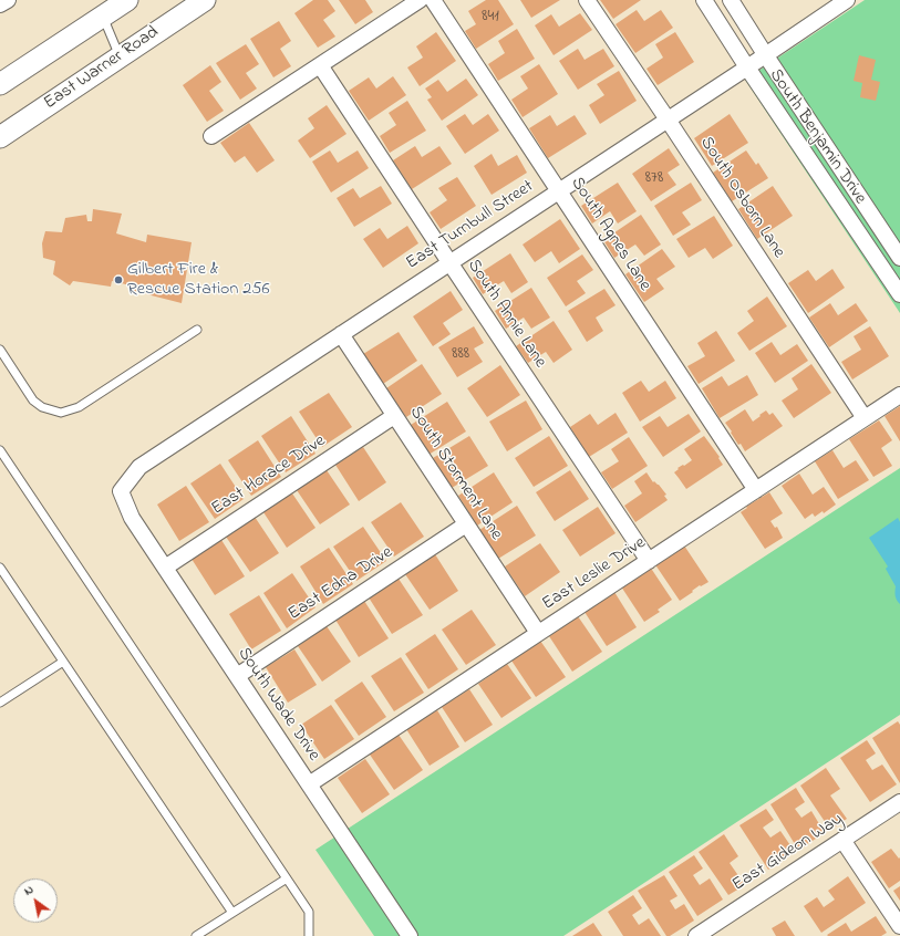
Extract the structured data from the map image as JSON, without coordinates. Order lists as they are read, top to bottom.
{
  "streets": {
    "main road": ["East Warner Road"],
    "street": [
      "South Benjamin Drive",
      "South Osborn Lane",
      "East Turnbull Street",
      "South Agnes Lane",
      "South Annie Lane",
      "South Storment Lane",
      "East Horace Drive",
      "East Leslie Drive",
      "East Edna Drive",
      "South Wade Drive",
      "East Gideon Way"
    ]
  },
  "crossings": [
    ["South Benjamin Drive", "East Turnbull Street"],
    ["South Osborn Lane", "East Turnbull Street"],
    ["South Osborn Lane", "East Leslie Drive"],
    ["East Turnbull Street", "South Agnes Lane"],
    ["East Turnbull Street", "South Annie Lane"],
    ["East Turnbull Street", "South Storment Lane"],
    ["East Turnbull Street", "South Wade Drive"],
    ["South Agnes Lane", "East Leslie Drive"],
    ["South Annie Lane", "East Leslie Drive"],
    ["South Storment Lane", "East Horace Drive"],
    ["South Storment Lane", "East Leslie Drive"],
    ["South Storment Lane", "East Edna Drive"],
    ["East Horace Drive", "South Wade Drive"],
    ["East Leslie Drive", "South Wade Drive"],
    ["East Edna Drive", "South Wade Drive"]
  ],
  "places": ["Gilbert Fire & Rescue Station 256"],
  "house_numbers": ["841", "878", "888"],
  "north": "top left"
}
